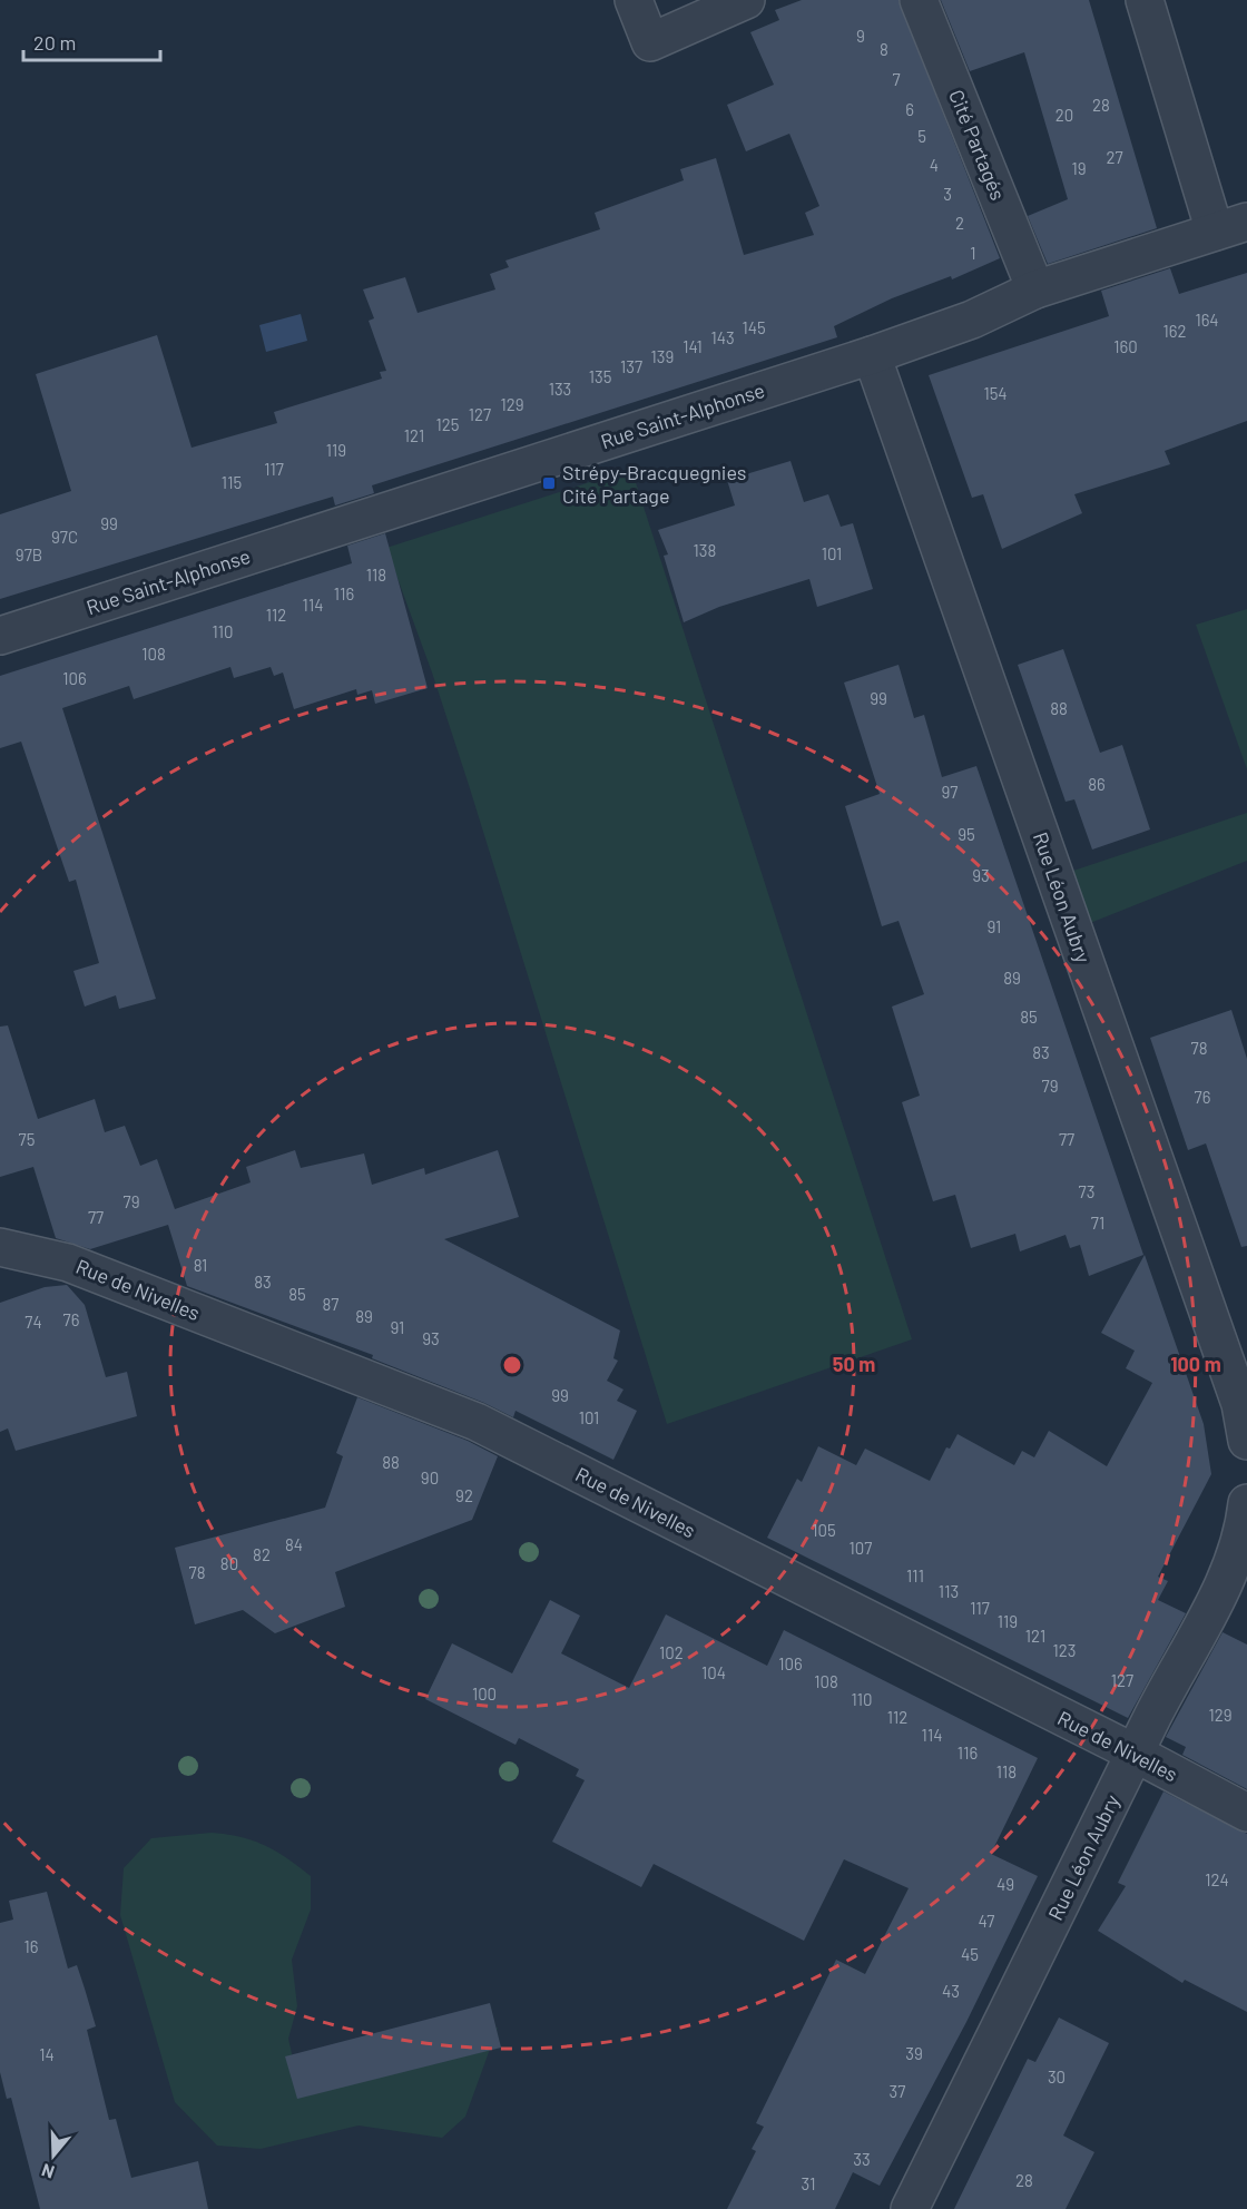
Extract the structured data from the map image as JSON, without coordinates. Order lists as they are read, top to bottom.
{
  "streets": {
    "street": [
      "Cité Partagés",
      "Rue Saint-Alphonse",
      "Rue Léon Aubry",
      "Rue de Nivelles"
    ]
  },
  "crossings": [
    ["Cité Partagés", "Rue Saint-Alphonse"],
    ["Rue Saint-Alphonse", "Rue Léon Aubry"],
    ["Rue Léon Aubry", "Rue de Nivelles"]
  ],
  "places": {
    "transit": ["Strépy-Bracquegnies Cité Partage"]
  },
  "house_numbers": [
    "9",
    "8",
    "7",
    "28",
    "6",
    "20",
    "5",
    "27",
    "4",
    "19",
    "3",
    "2",
    "1",
    "164",
    "145",
    "162",
    "143",
    "141",
    "160",
    "139",
    "137",
    "135",
    "133",
    "154",
    "129",
    "127",
    "125",
    "121",
    "119",
    "117",
    "115",
    "99",
    "97C",
    "138",
    "101",
    "97B",
    "118",
    "116",
    "114",
    "112",
    "110",
    "108",
    "106",
    "99",
    "88",
    "86",
    "97",
    "95",
    "93",
    "91",
    "89",
    "85",
    "78",
    "83",
    "79",
    "76",
    "75",
    "77",
    "73",
    "79",
    "77",
    "71",
    "81",
    "83",
    "85",
    "87",
    "89",
    "76",
    "74",
    "91",
    "93",
    "99",
    "101",
    "88",
    "90",
    "92",
    "105",
    "84",
    "107",
    "82",
    "80",
    "78",
    "111",
    "113",
    "117",
    "119",
    "121",
    "123",
    "102",
    "106",
    "104",
    "127",
    "108",
    "100",
    "110",
    "129",
    "112",
    "114",
    "116",
    "118",
    "124",
    "49",
    "47",
    "16",
    "45",
    "43",
    "39",
    "14",
    "30",
    "37",
    "33",
    "28",
    "31"
  ],
  "scale_bar": "20 m",
  "north": "bottom",
  "rings": ["50 m", "100 m"]
}
